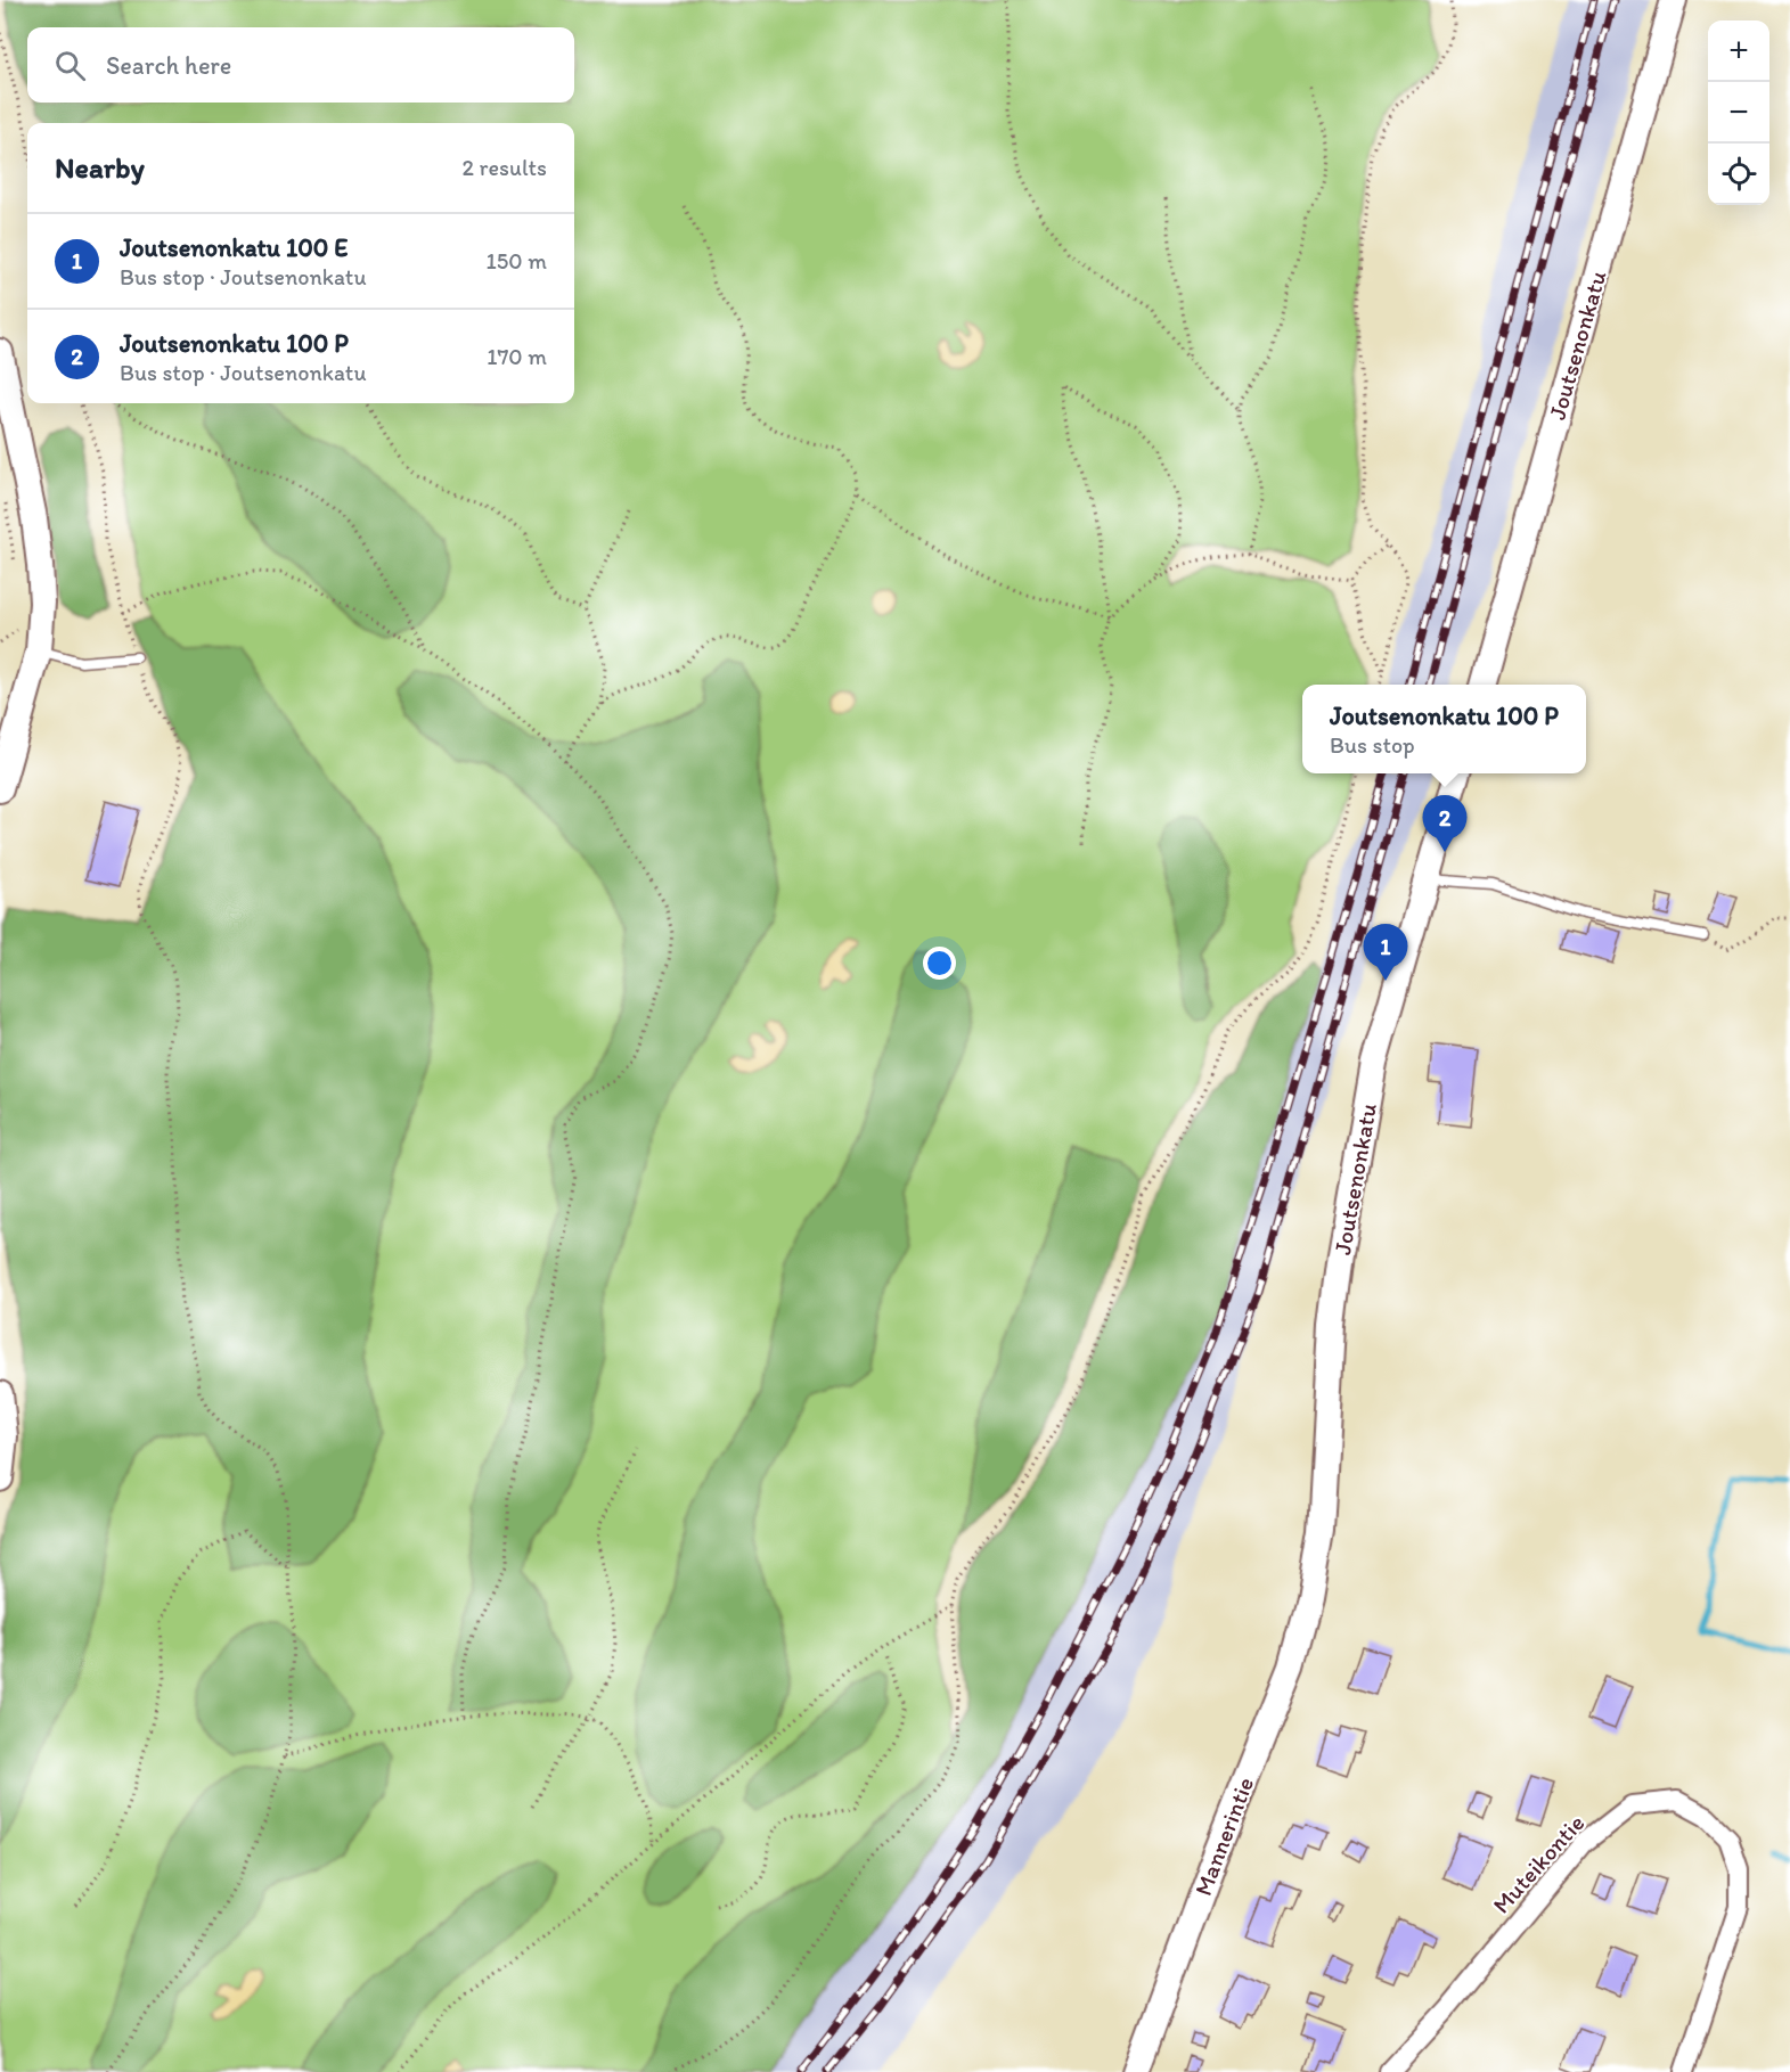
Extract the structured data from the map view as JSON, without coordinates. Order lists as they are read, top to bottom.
{
  "streets": {
    "street": ["Joutsenonkatu", "Mannerintie", "Muteikontie"]
  },
  "crossings": [
    ["Joutsenonkatu", "Mannerintie"]
  ],
  "page": {
    "map_buttons": ["+", "−"],
    "search": "Search here",
    "heading": ["Nearby", "2 results"],
    "list": [
      {
        "mark": "1",
        "name": "Joutsenonkatu 100 E",
        "note": "Bus stop · Joutsenonkatu",
        "value": "150 m"
      },
      {
        "mark": "2",
        "name": "Joutsenonkatu 100 P",
        "note": "Bus stop · Joutsenonkatu",
        "value": "170 m"
      }
    ],
    "popup": ["Joutsenonkatu 100 P", "Bus stop"],
    "pins": ["2", "1"]
  }
}
